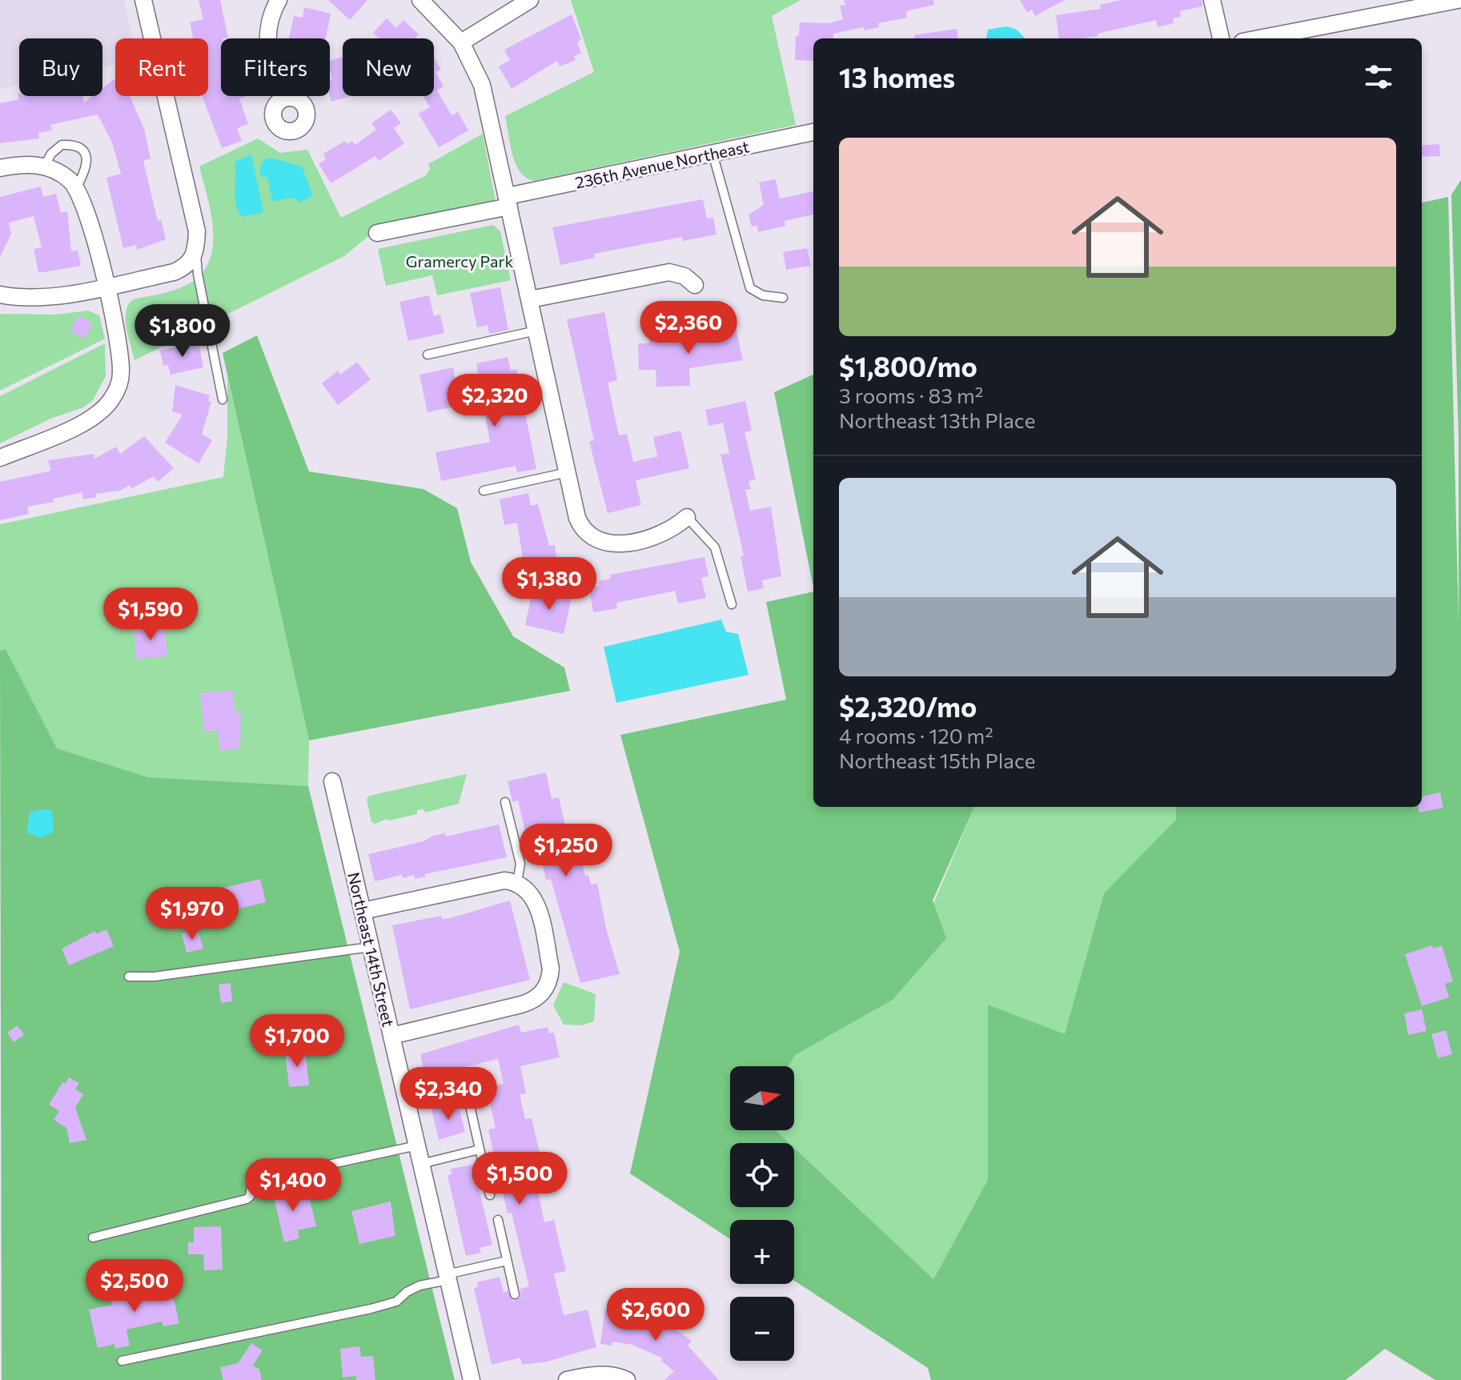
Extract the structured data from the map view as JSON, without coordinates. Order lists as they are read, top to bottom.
{
  "streets": {
    "street": ["236th Avenue Northeast", "Northeast 14th Street"]
  },
  "parks": ["Gramercy Park"],
  "north": "right",
  "page": {
    "chip": [
      "Buy",
      "Rent",
      "Filters",
      "New"
    ],
    "heading": "13 homes",
    "list": [
      {
        "name": "$1,800/mo",
        "note": "3 rooms · 83 m² · Northeast 13th Place"
      },
      {
        "name": "$2,320/mo",
        "note": "4 rooms · 120 m² · Northeast 15th Place"
      }
    ],
    "price": [
      "$2,360",
      "$1,800",
      "$2,320",
      "$1,380",
      "$1,590",
      "$1,250",
      "$1,970",
      "$1,700",
      "$2,340",
      "$1,500",
      "$1,400",
      "$2,500",
      "$2,600"
    ],
    "map_buttons": ["+", "−"]
  }
}
